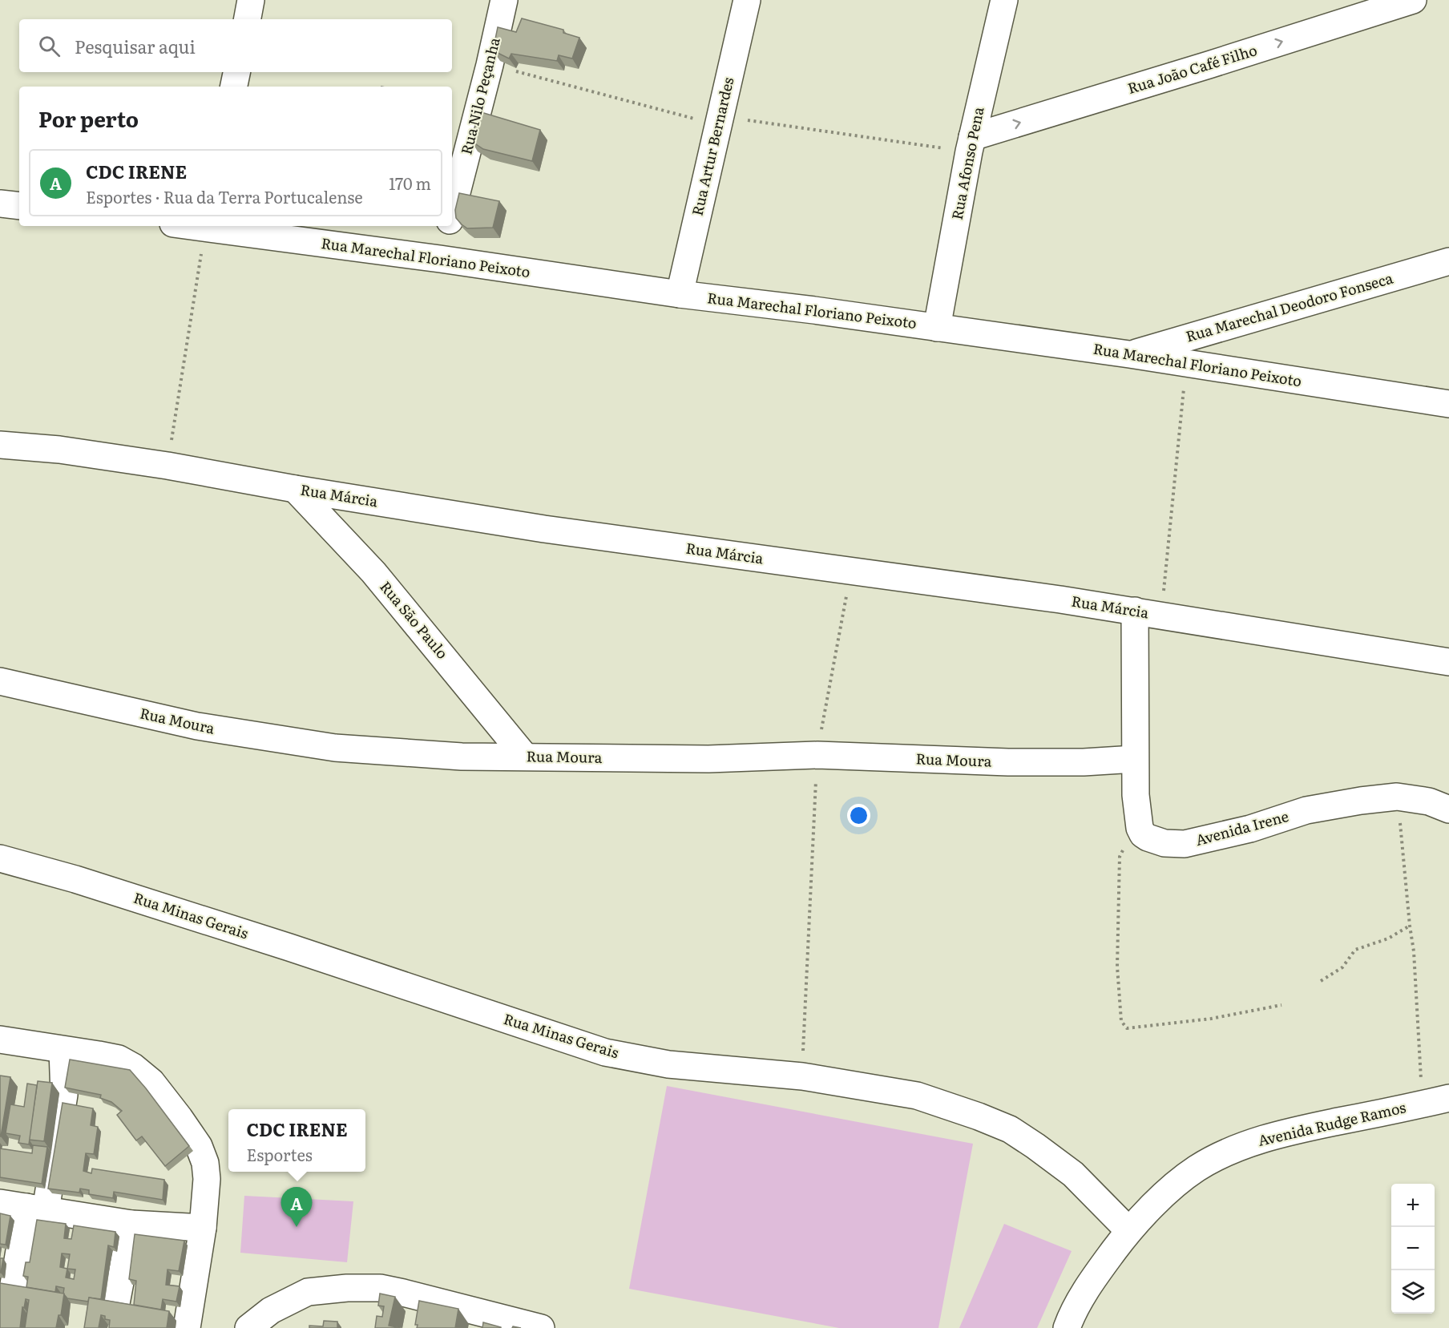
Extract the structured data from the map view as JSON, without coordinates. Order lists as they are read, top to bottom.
{
  "streets": {
    "street": [
      "Rua João Café Filho",
      "Rua Nilo Peçanha",
      "Rua Artur Bernardes",
      "Rua Afonso Pena",
      "Rua Marechal Floriano Peixoto",
      "Rua Marechal Deodoro Fonseca",
      "Rua Márcia",
      "Rua São Paulo",
      "Rua Moura",
      "Avenida Irene",
      "Rua Minas Gerais",
      "Avenida Rudge Ramos"
    ]
  },
  "crossings": [
    ["Rua João Café Filho", "Rua Afonso Pena"],
    ["Rua Nilo Peçanha", "Rua Marechal Floriano Peixoto"],
    ["Rua Artur Bernardes", "Rua Marechal Floriano Peixoto"],
    ["Rua Afonso Pena", "Rua Marechal Floriano Peixoto"],
    ["Rua Marechal Floriano Peixoto", "Rua Marechal Deodoro Fonseca"],
    ["Rua Márcia", "Rua São Paulo"],
    ["Rua Márcia", "Avenida Irene"],
    ["Rua São Paulo", "Rua Moura"],
    ["Rua Moura", "Avenida Irene"],
    ["Rua Minas Gerais", "Avenida Rudge Ramos"]
  ],
  "one_way": ["Rua João Café Filho"],
  "page": {
    "search": "Pesquisar aqui",
    "heading": "Por perto",
    "list": [
      {
        "mark": "A",
        "name": "CDC IRENE",
        "note": "Esportes · Rua da Terra Portucalense",
        "value": "170 m"
      }
    ],
    "popup": ["CDC IRENE", "Esportes"],
    "map_buttons": ["+", "−"],
    "pins": "A"
  }
}
